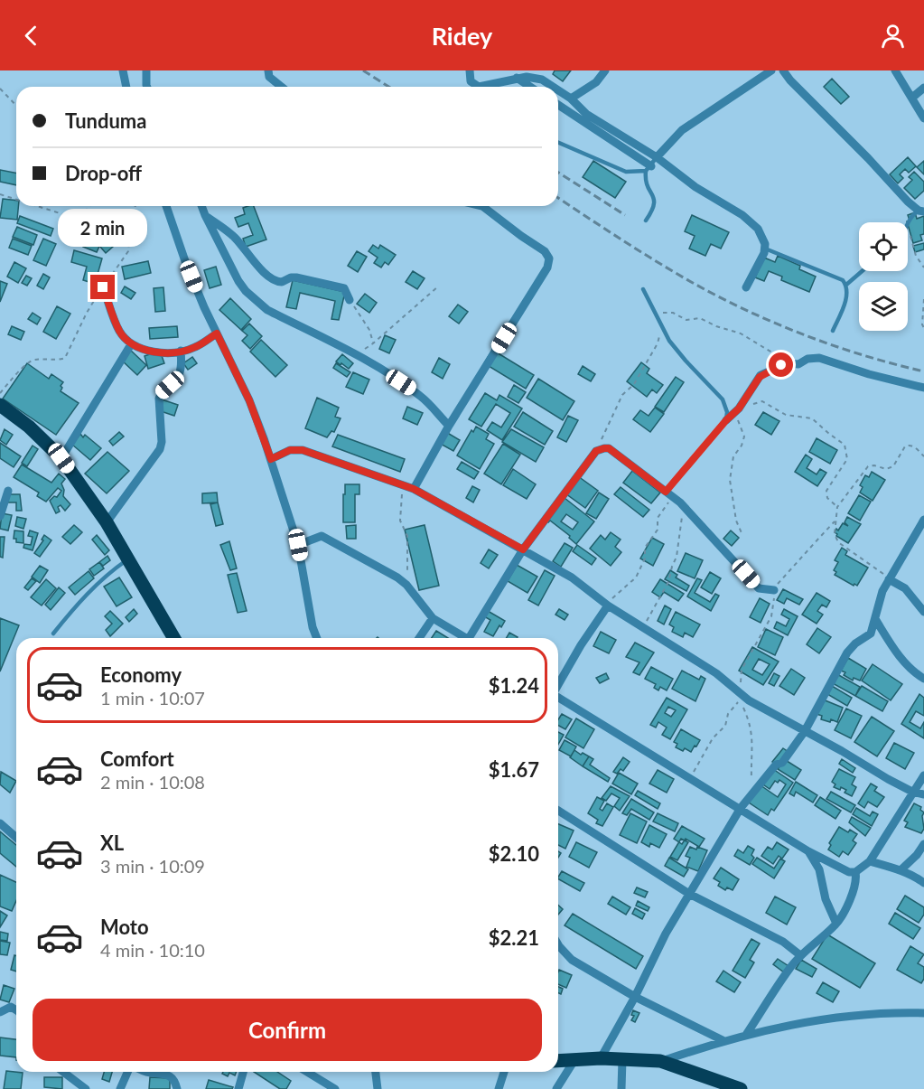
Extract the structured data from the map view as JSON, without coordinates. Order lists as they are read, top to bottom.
{
  "page": {
    "header": "Ridey",
    "banner": ["Tunduma", "Drop-off"],
    "bubble": "2 min",
    "list": [
      {
        "name": "Economy",
        "note": "1 min · 10:07",
        "value": "$1.24"
      },
      {
        "name": "Comfort",
        "note": "2 min · 10:08",
        "value": "$1.67"
      },
      {
        "name": "XL",
        "note": "3 min · 10:09",
        "value": "$2.10"
      },
      {
        "name": "Moto",
        "note": "4 min · 10:10",
        "value": "$2.21"
      }
    ],
    "buttons": "Confirm"
  }
}
